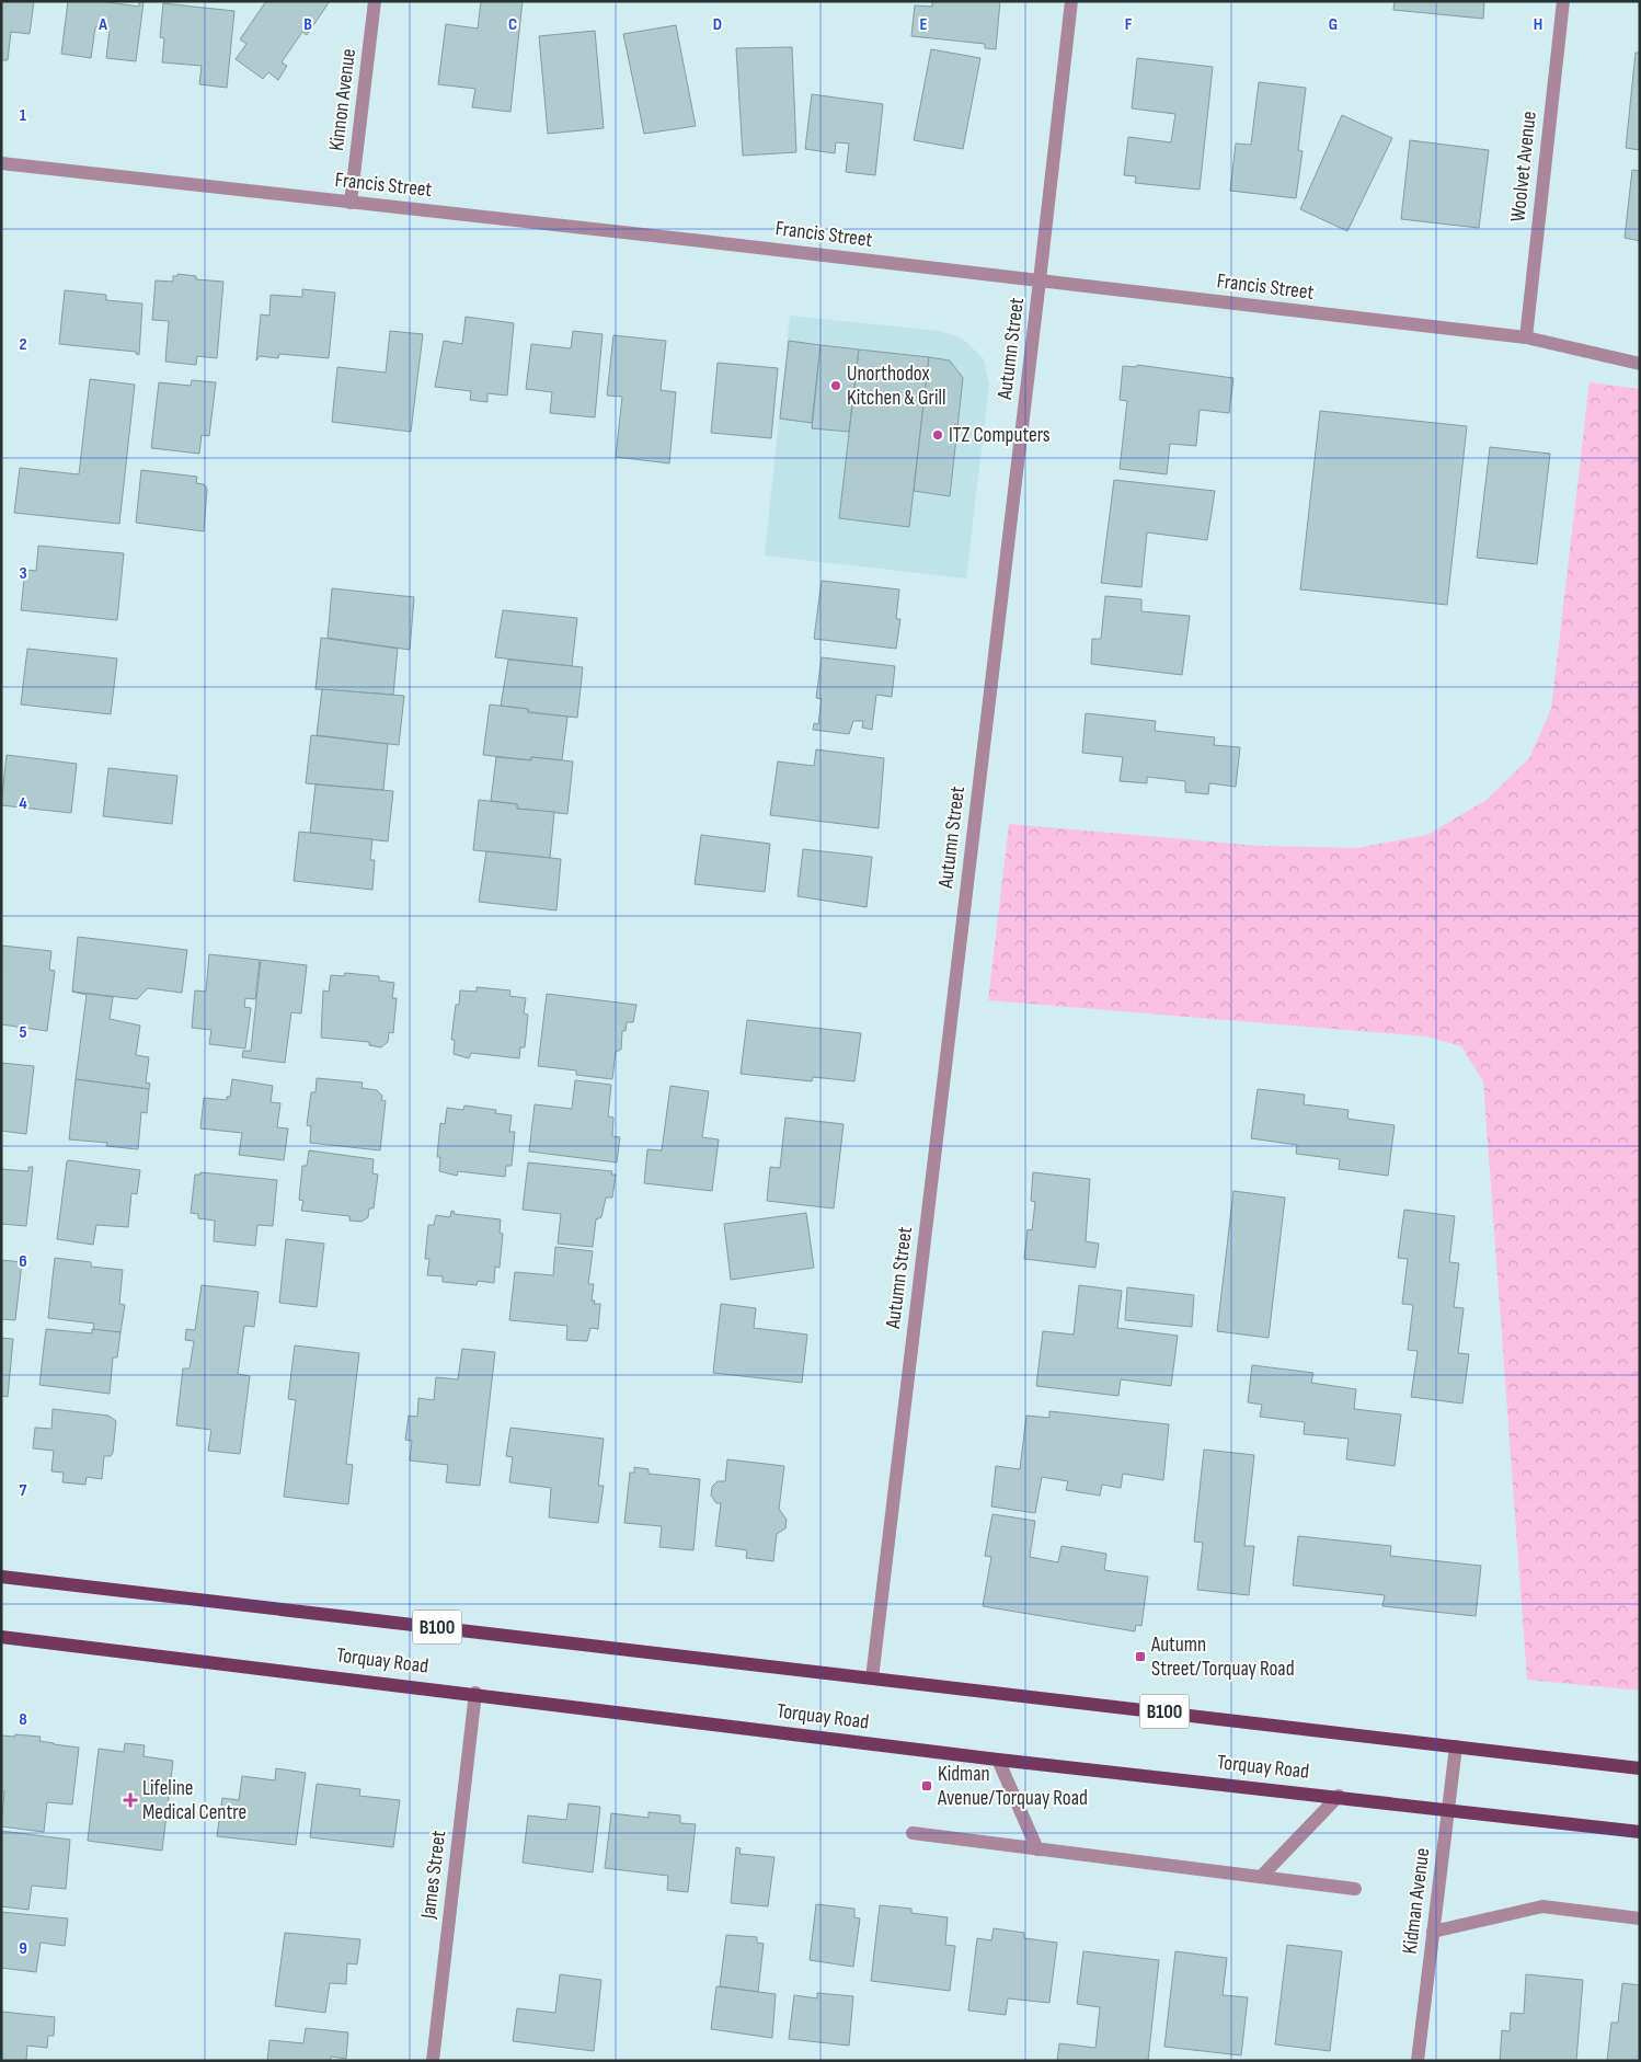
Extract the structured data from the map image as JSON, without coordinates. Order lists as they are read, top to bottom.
{
  "streets": {
    "main road": ["B100", "Torquay Road"],
    "street": [
      "Kinnon Avenue",
      "Woolvet Avenue",
      "Francis Street",
      "Autumn Street",
      "James Street",
      "Kidman Avenue"
    ]
  },
  "crossings": [
    ["Kinnon Avenue", "Francis Street"],
    ["Woolvet Avenue", "Francis Street"],
    ["Francis Street", "Autumn Street"],
    ["Autumn Street", "Torquay Road"],
    ["Torquay Road", "James Street"],
    ["Torquay Road", "Kidman Avenue"]
  ],
  "places": {
    "other": ["Unorthodox Kitchen & Grill", "ITZ Computers"],
    "transit": ["Autumn Street/Torquay Road", "Kidman Avenue/Torquay Road"],
    "health": ["Lifeline Medical Centre"]
  },
  "grid": {
    "columns": [
      "A",
      "B",
      "C",
      "D",
      "E",
      "F",
      "G",
      "H"
    ],
    "rows": [
      "1",
      "2",
      "3",
      "4",
      "5",
      "6",
      "7",
      "8",
      "9"
    ]
  }
}
